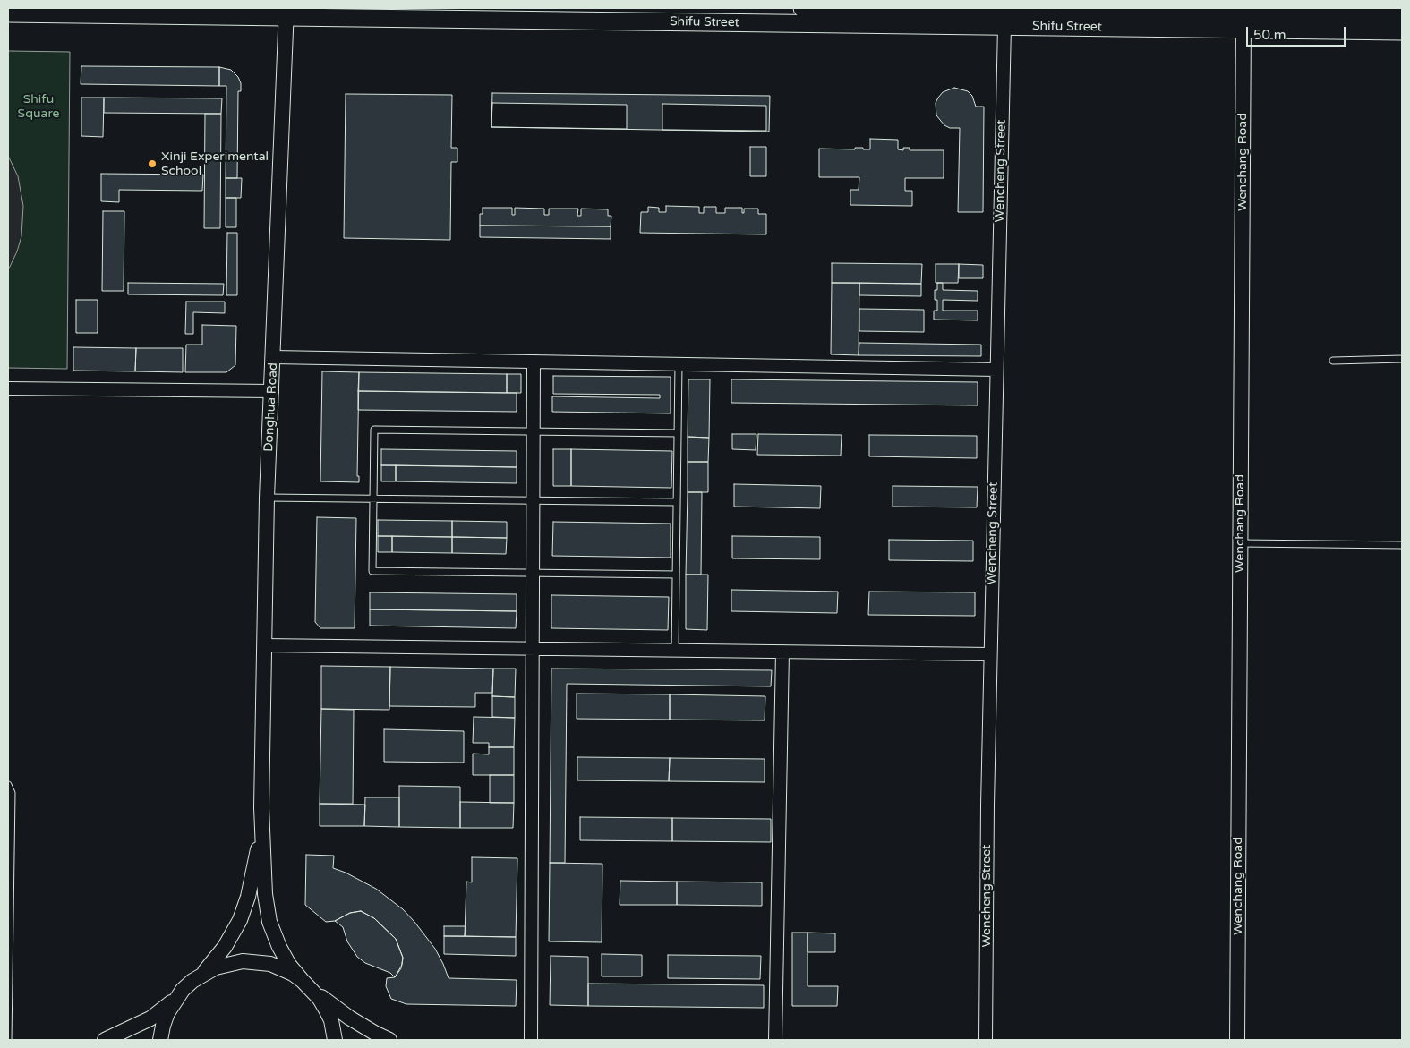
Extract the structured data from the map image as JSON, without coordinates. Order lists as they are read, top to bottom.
{
  "streets": {
    "main road": ["Shifu Street"],
    "street": ["Wenchang Road", "Wencheng Street", "Donghua Road"]
  },
  "crossings": [
    ["Shifu Street", "Wenchang Road"],
    ["Shifu Street", "Wencheng Street"],
    ["Shifu Street", "Donghua Road"]
  ],
  "parks": ["Shifu Square"],
  "places": ["Xinji Experimental School"],
  "scale_bar": "50 m"
}
